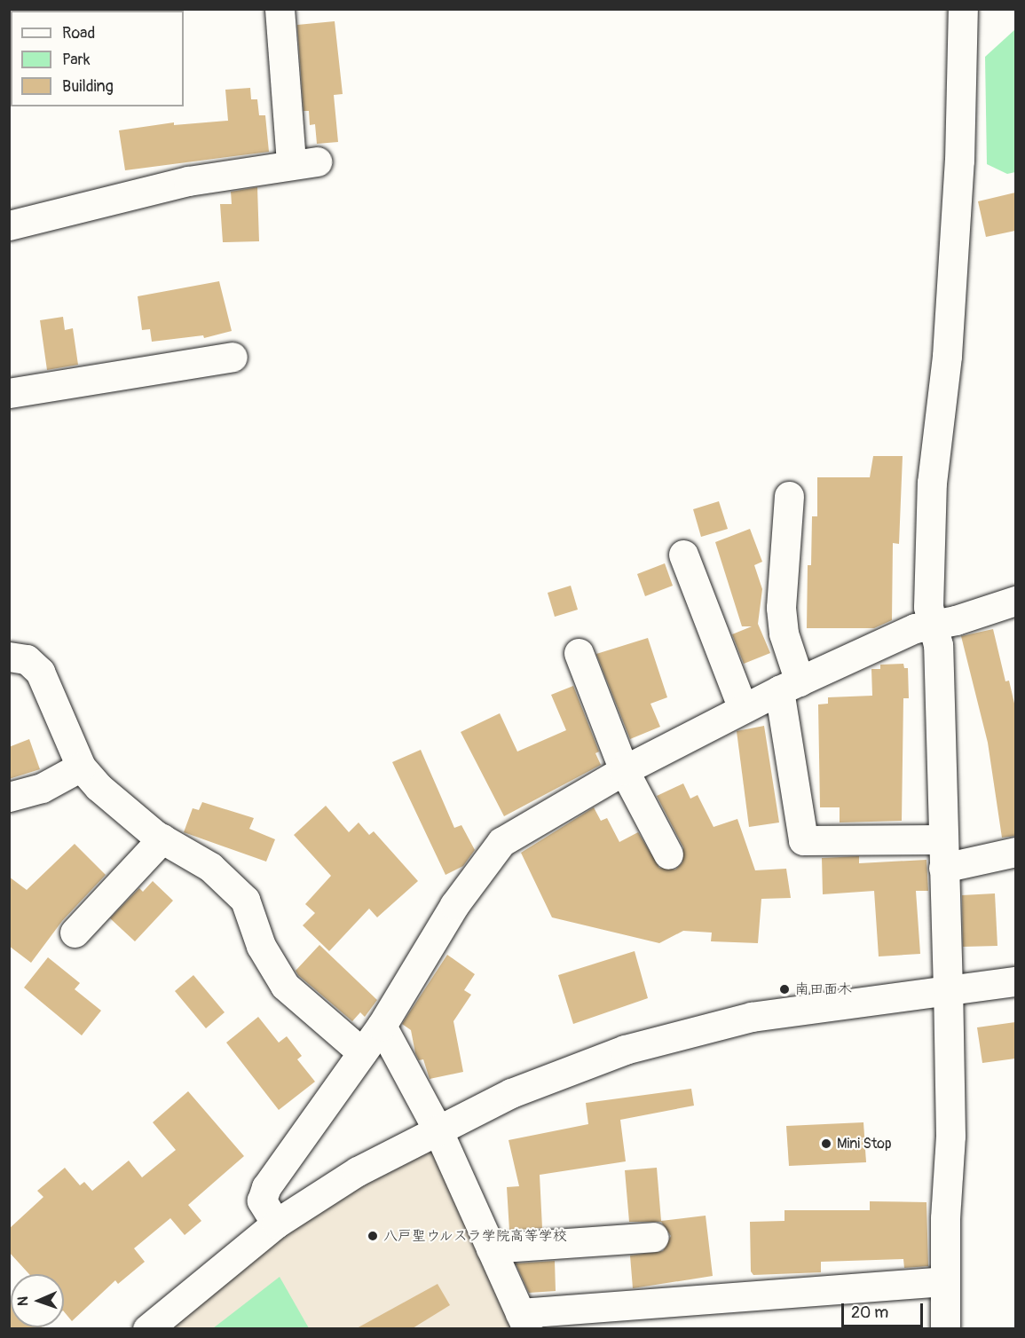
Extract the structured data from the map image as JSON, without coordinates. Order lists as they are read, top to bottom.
{
  "places": ["南田面木", "Mini Stop", "八戸聖ウルスラ学院高等学校"],
  "legend": ["Road", "Park", "Building"],
  "scale_bar": "20 m",
  "north": "left"
}
